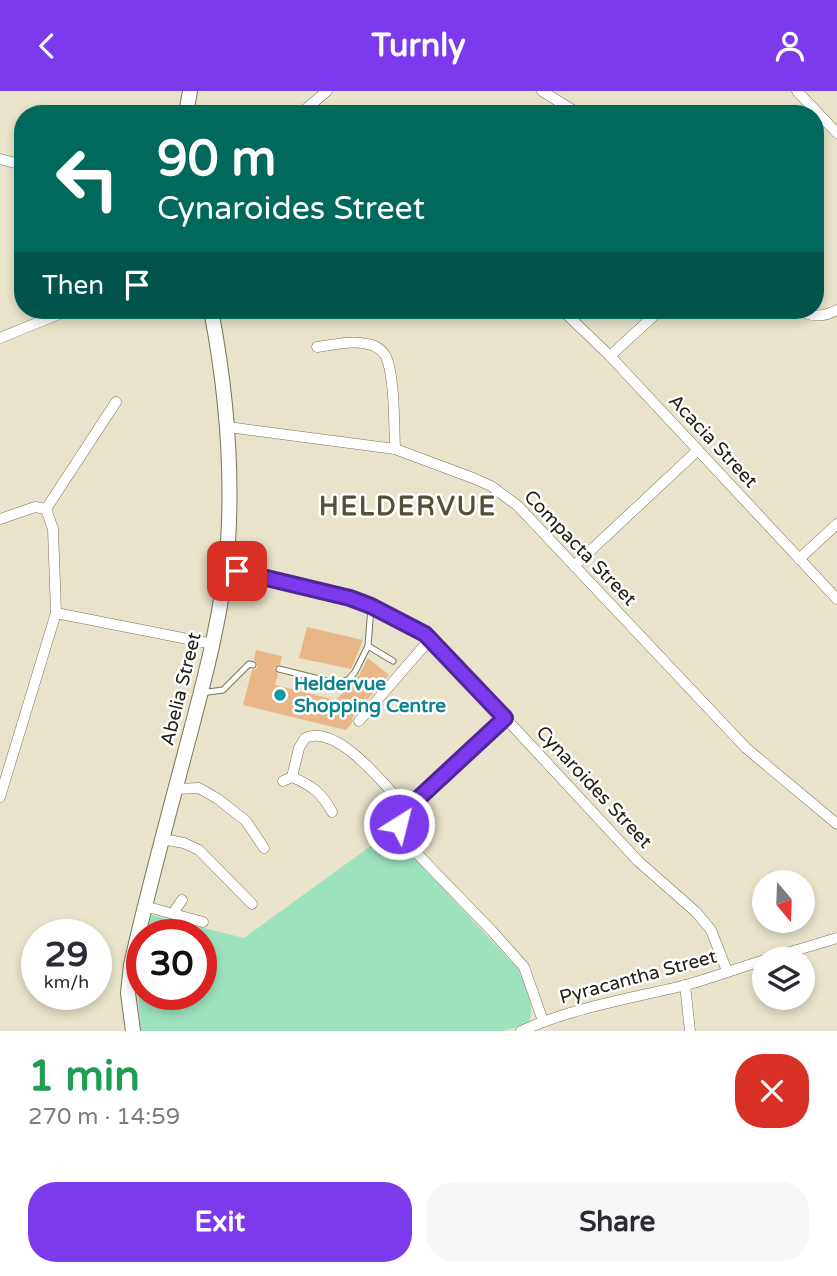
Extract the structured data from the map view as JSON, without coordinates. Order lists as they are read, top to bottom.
{
  "streets": {
    "street": [
      "Acacia Street",
      "Compacta Street",
      "Abelia Street",
      "Cynaroides Street",
      "Pyracantha Street"
    ]
  },
  "crossings": [
    ["Compacta Street", "Abelia Street"],
    ["Abelia Street", "Cynaroides Street"],
    ["Cynaroides Street", "Pyracantha Street"]
  ],
  "districts": ["HELDERVUE"],
  "places": ["Heldervue Shopping Centre"],
  "north": "bottom",
  "page": {
    "header": "Turnly",
    "turn": ["90 m", "Cynaroides Street"],
    "then": "Then",
    "speed": "29 km/h",
    "limit": "30",
    "heading": ["1 min", "270 m · 14:59"],
    "buttons": ["Exit", "Share"]
  }
}
